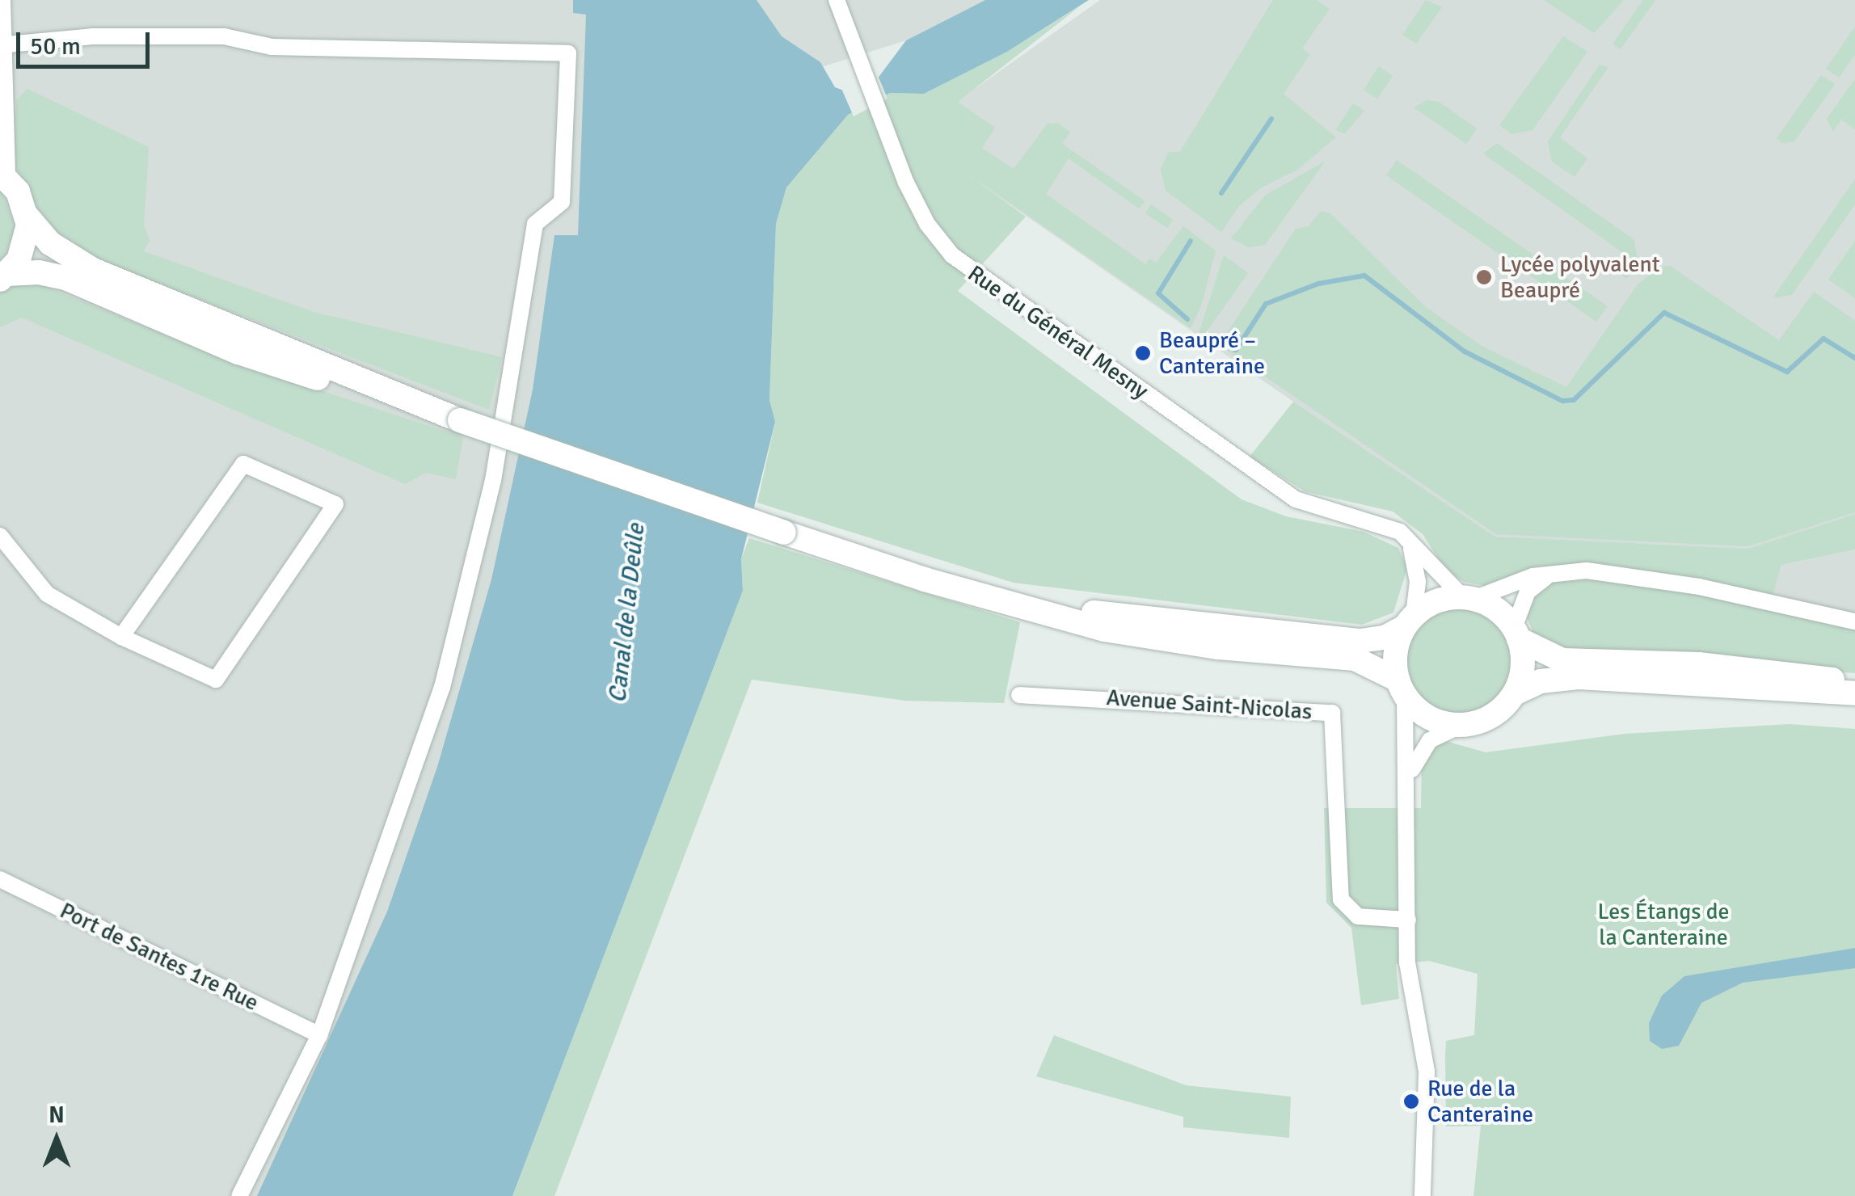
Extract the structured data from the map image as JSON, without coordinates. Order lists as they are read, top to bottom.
{
  "streets": {
    "street": ["Rue du Général Mesny", "Avenue Saint-Nicolas", "Port de Santes 1re Rue"]
  },
  "water": ["Canal de la Deûle"],
  "parks": ["Les Étangs de la Canteraine"],
  "places": ["Lycée polyvalent Beaupré", "Beaupré – Canteraine", "Rue de la Canteraine"],
  "scale_bar": "50 m",
  "north": "top"
}
